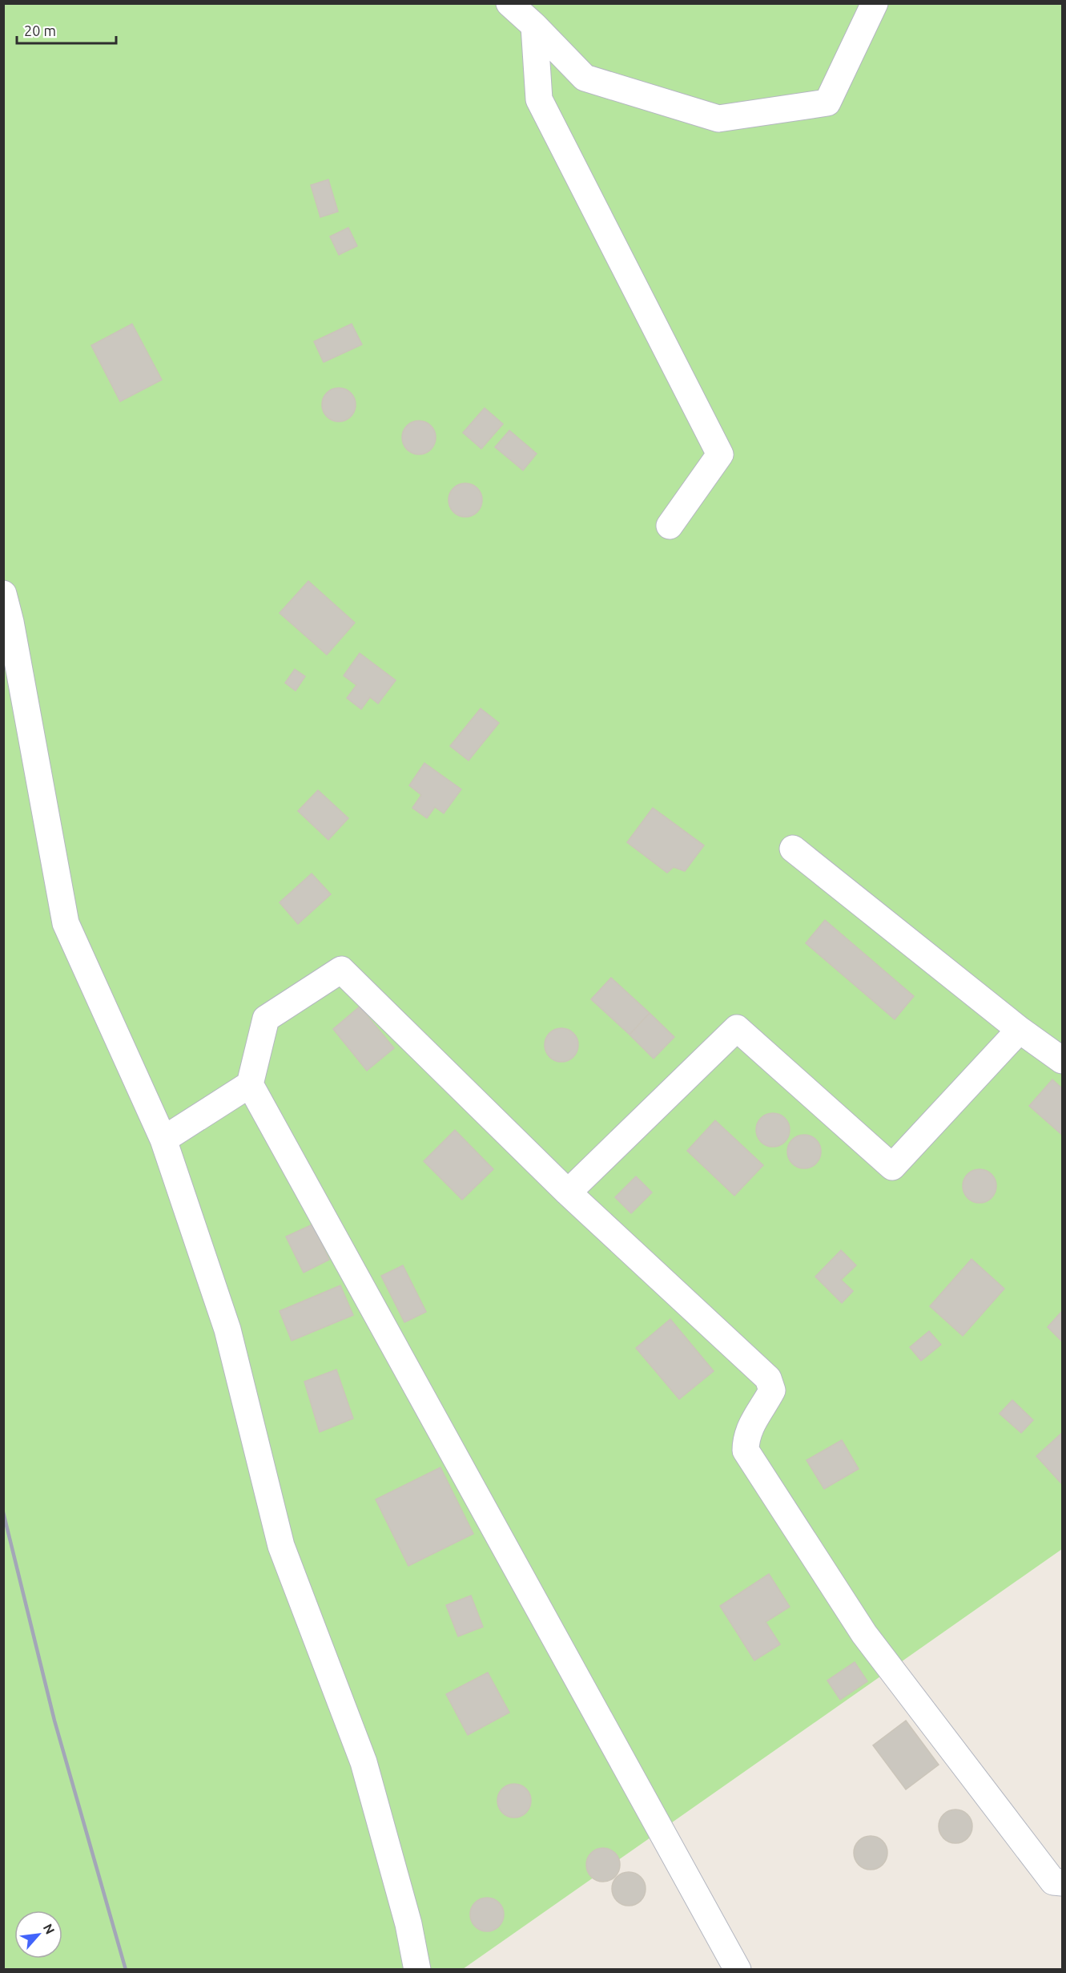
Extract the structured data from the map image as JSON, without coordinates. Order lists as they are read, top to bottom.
{
  "scale_bar": "20 m",
  "north": "top right"
}
